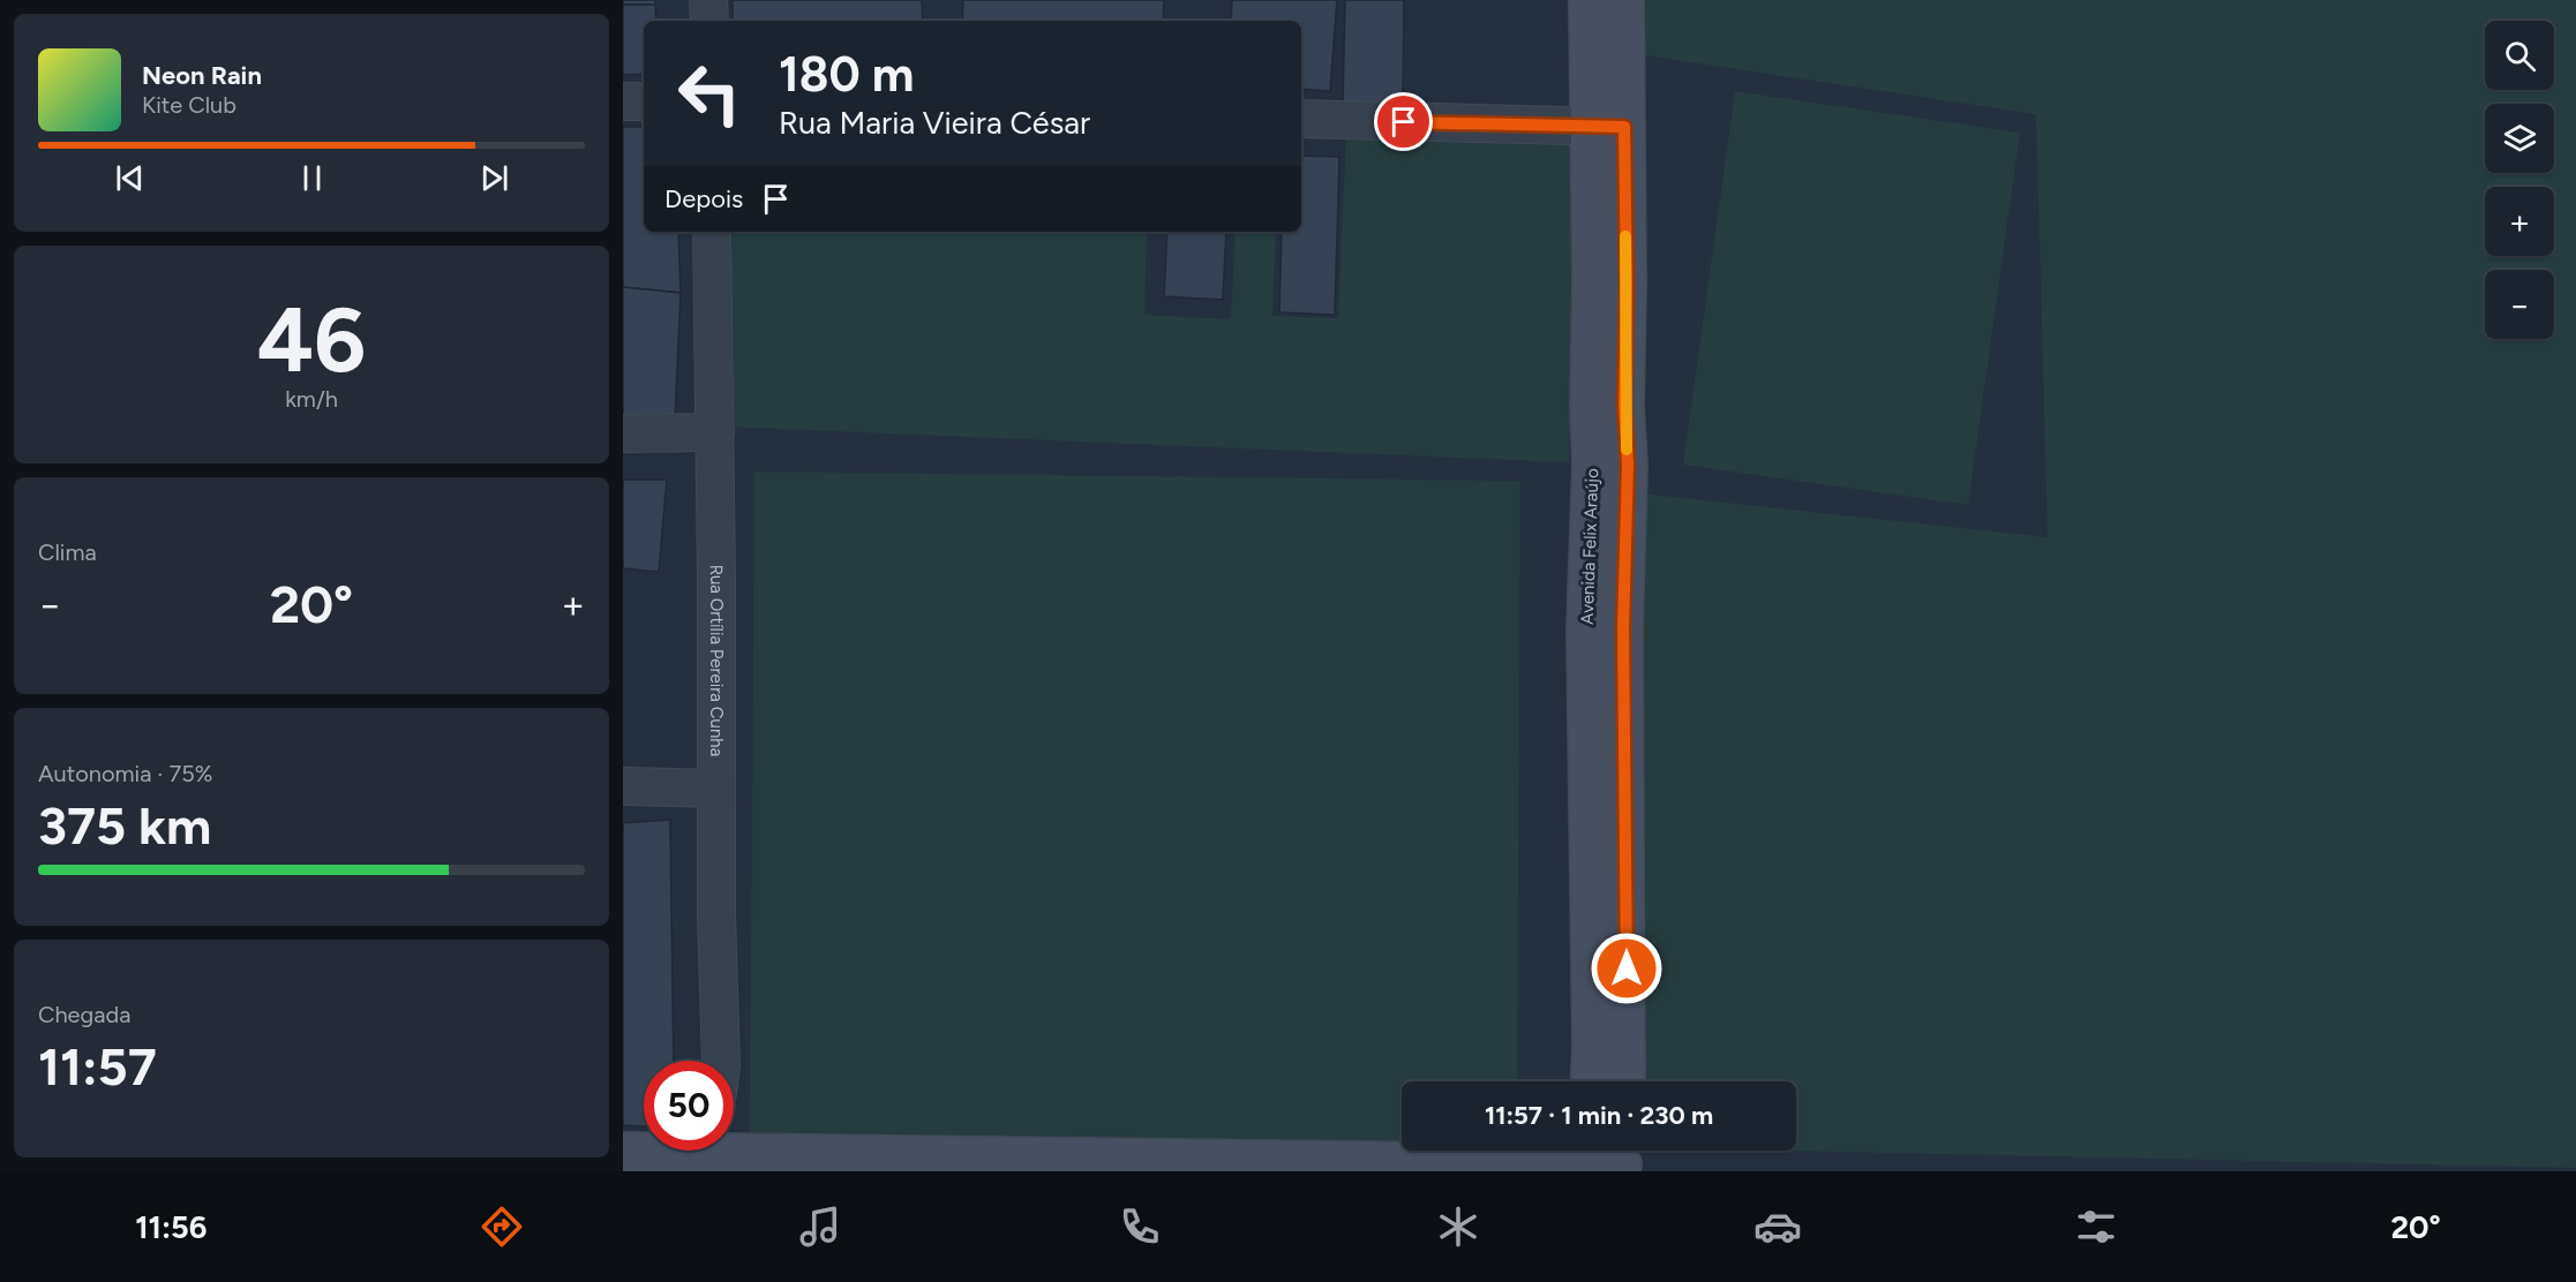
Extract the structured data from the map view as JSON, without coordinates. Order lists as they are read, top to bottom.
{
  "streets": {
    "main road": ["Avenida Felix Araújo"],
    "street": ["Rua Ortília Pereira Cunha"]
  },
  "page": {
    "map_buttons": ["+", "−"],
    "turn": ["180 m", "Rua Maria Vieira César"],
    "song": ["Neon Rain", "Kite Club"],
    "then": "Depois",
    "tile": [
      ["46", "km/h"],
      "Clima",
      ["Autonomia · 75%", "375 km"],
      ["Chegada", "11:57"]
    ],
    "heat": ["−", "20°", "+"],
    "limit": "50",
    "trip": "11:57 · 1 min · 230 m",
    "tabs": ["11:56", "20°"]
  }
}
